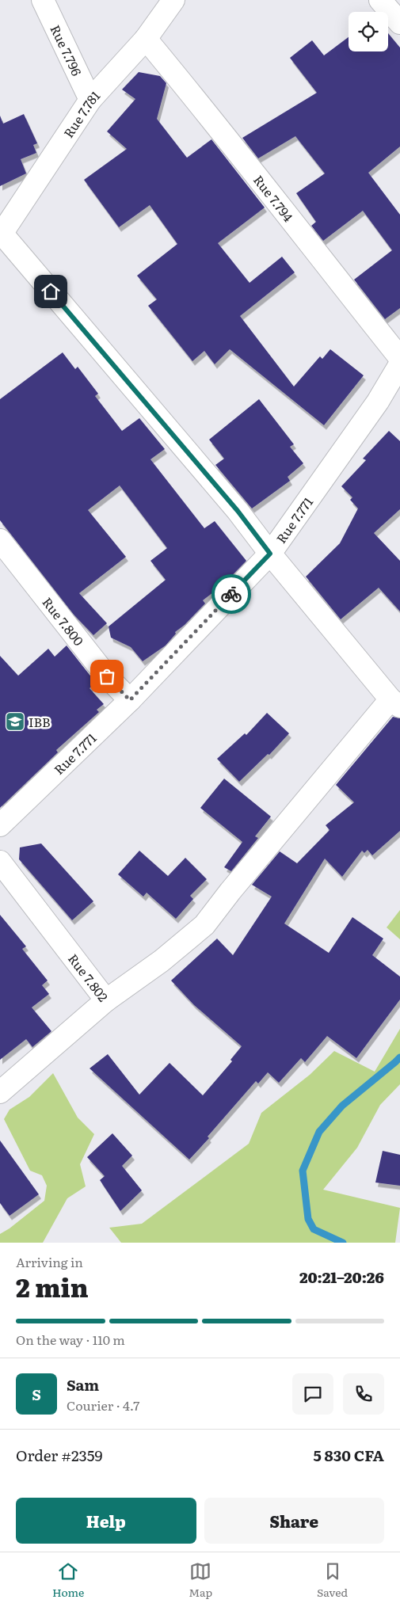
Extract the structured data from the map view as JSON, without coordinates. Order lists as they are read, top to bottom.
{
  "streets": {
    "street": [
      "Rue 7.796",
      "Rue 7.781",
      "Rue 7.794",
      "Rue 7.771",
      "Rue 7.800",
      "Rue 7.802"
    ]
  },
  "crossings": [
    ["Rue 7.796", "Rue 7.781"],
    ["Rue 7.781", "Rue 7.794"],
    ["Rue 7.771", "Rue 7.800"]
  ],
  "places": {
    "school or university": ["IBB"]
  },
  "page": {
    "heading": ["2 min", "Arriving in", "20:21–20:26"],
    "panel": [
      "Sam",
      "Courier · 4.7",
      "Order #2359",
      "5 830 CFA"
    ],
    "bar": "On the way · 110 m",
    "round": "S",
    "buttons": ["Help", "Share"],
    "tabs": ["Home", "Map", "Saved"]
  }
}
